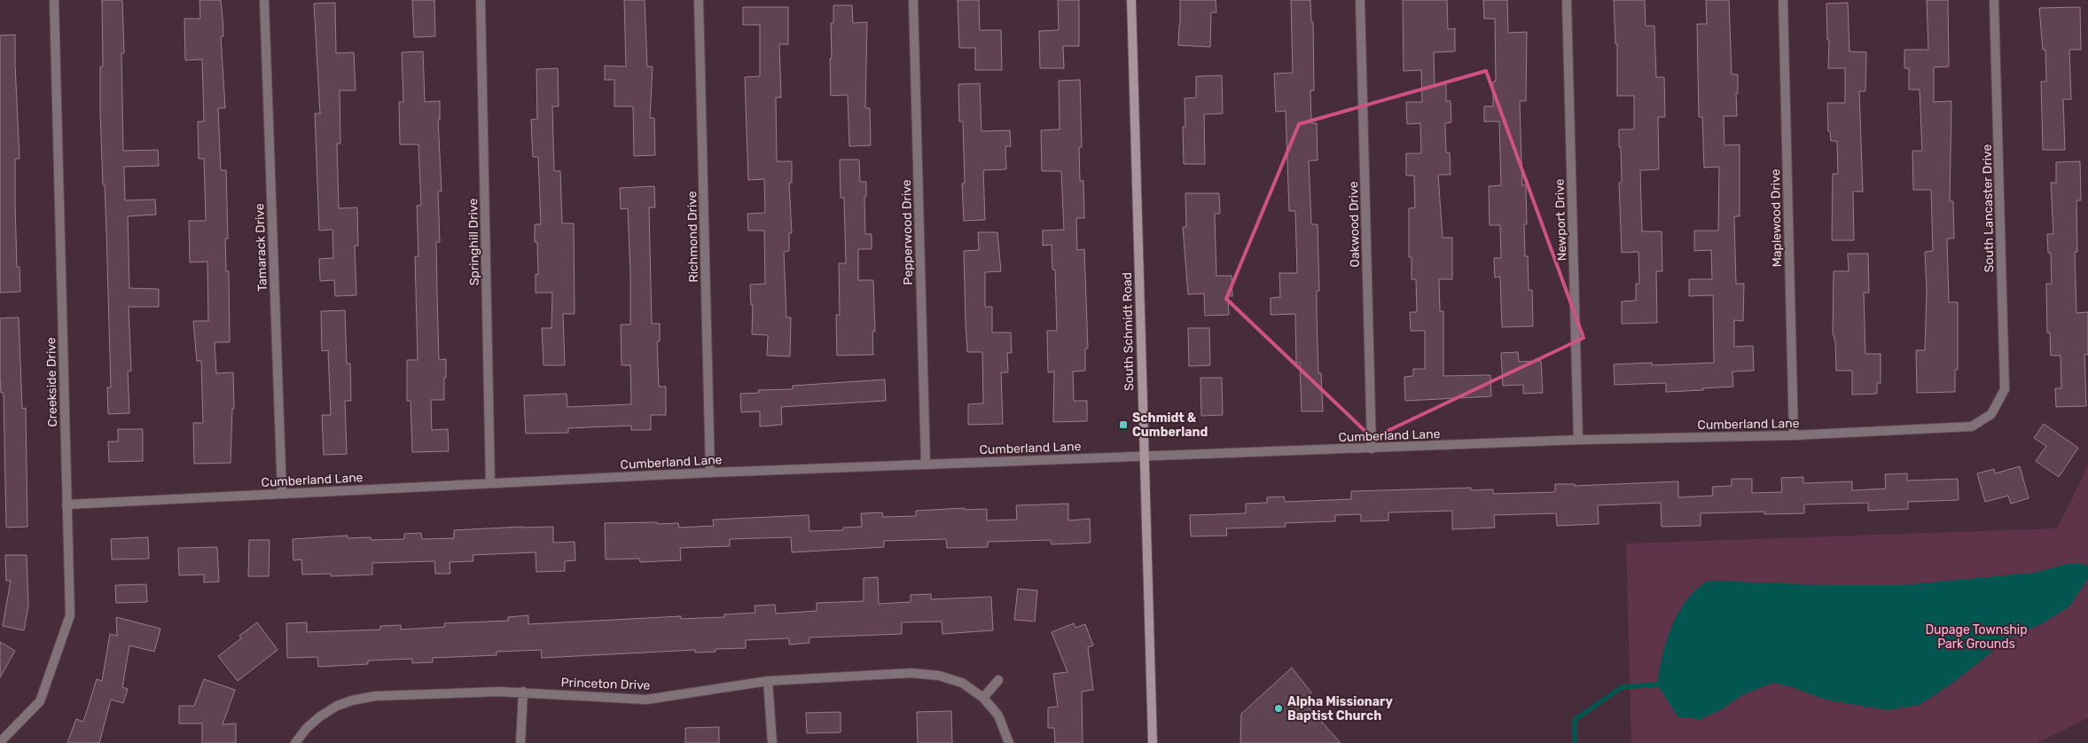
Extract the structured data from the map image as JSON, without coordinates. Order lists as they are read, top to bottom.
{
  "streets": {
    "street": [
      "South Lancaster Drive",
      "Maplewood Drive",
      "Newport Drive",
      "Oakwood Drive",
      "Pepperwood Drive",
      "Richmond Drive",
      "Springhill Drive",
      "Tamarack Drive",
      "South Schmidt Road",
      "Creekside Drive",
      "Cumberland Lane",
      "Princeton Drive"
    ]
  },
  "crossings": [
    ["South Lancaster Drive", "Cumberland Lane"],
    ["Maplewood Drive", "Cumberland Lane"],
    ["Newport Drive", "Cumberland Lane"],
    ["Oakwood Drive", "Cumberland Lane"],
    ["Pepperwood Drive", "Cumberland Lane"],
    ["Richmond Drive", "Cumberland Lane"],
    ["Springhill Drive", "Cumberland Lane"],
    ["Tamarack Drive", "Cumberland Lane"],
    ["South Schmidt Road", "Cumberland Lane"],
    ["Creekside Drive", "Cumberland Lane"]
  ],
  "parks": ["Dupage Township Park Grounds"],
  "places": {
    "transit": ["Schmidt & Cumberland"],
    "other": ["Alpha Missionary Baptist Church"]
  }
}
